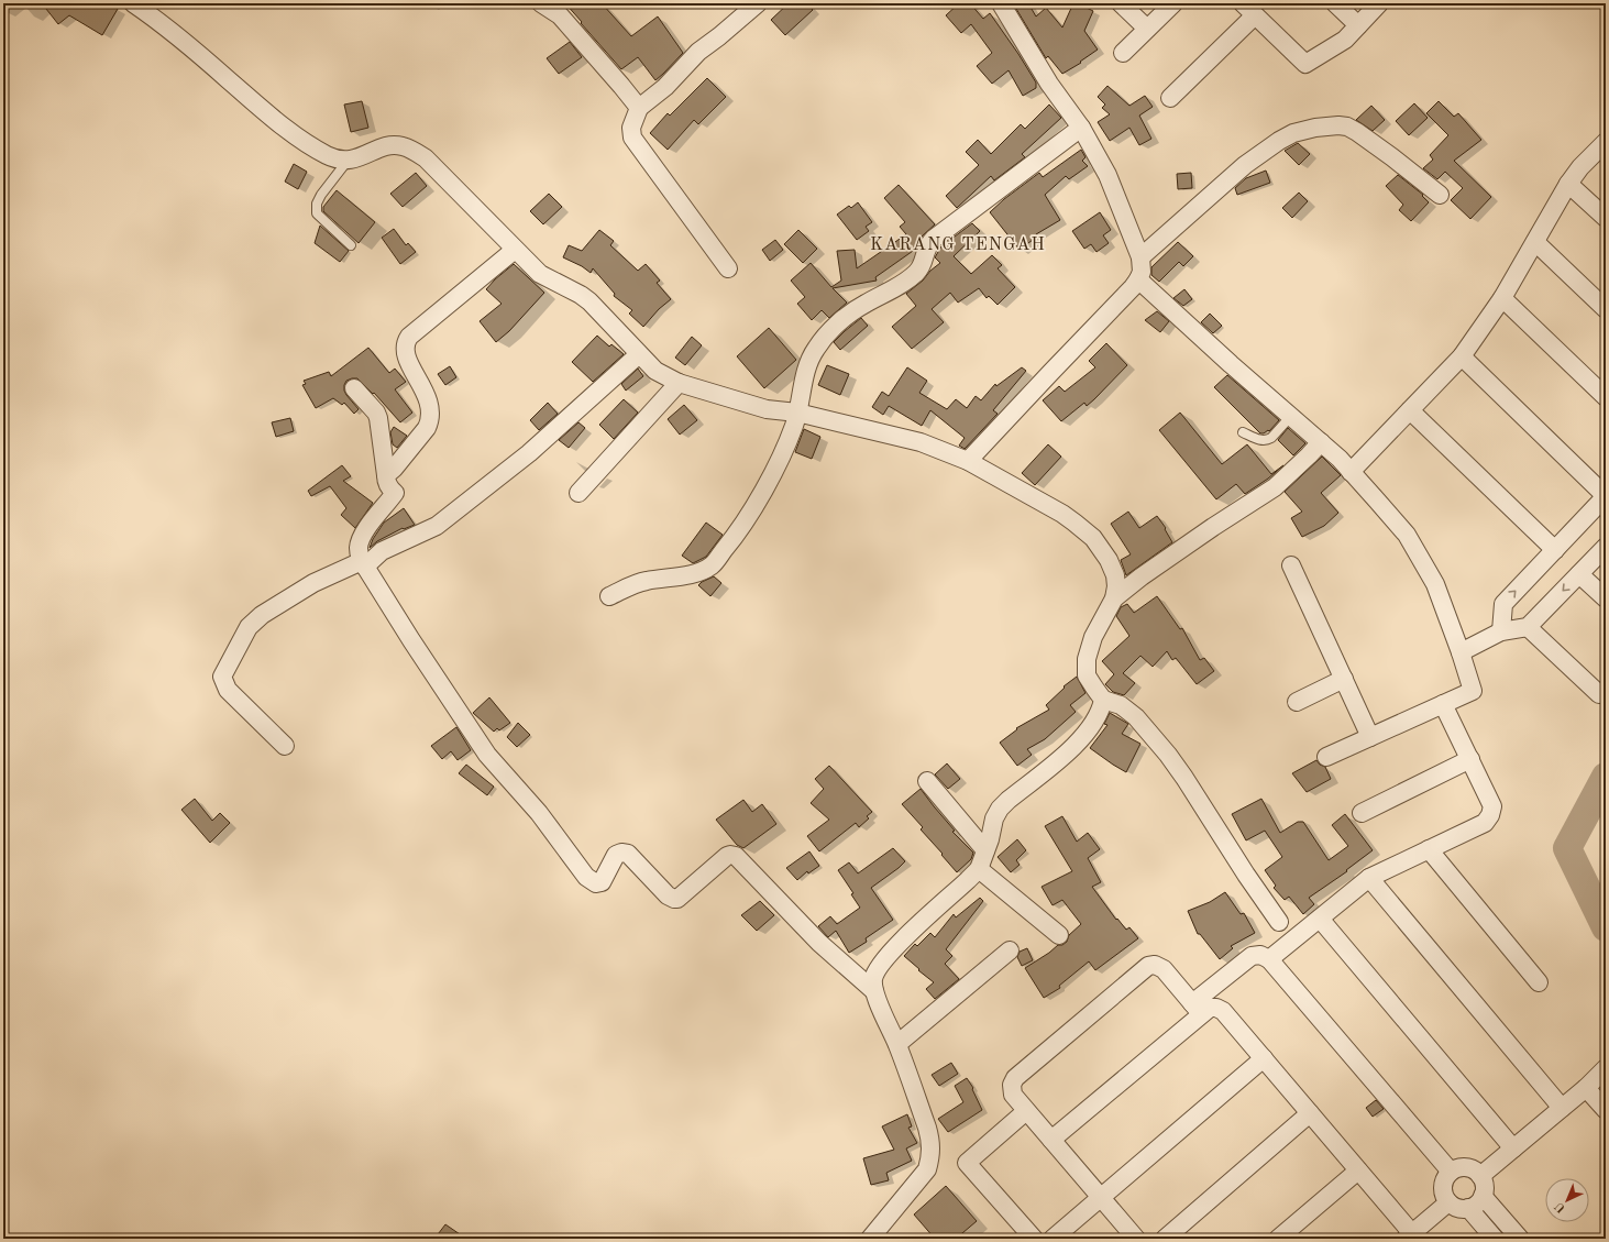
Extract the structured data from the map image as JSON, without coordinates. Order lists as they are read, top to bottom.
{
  "districts": ["KARANG TENGAH"],
  "north": "bottom left"
}
